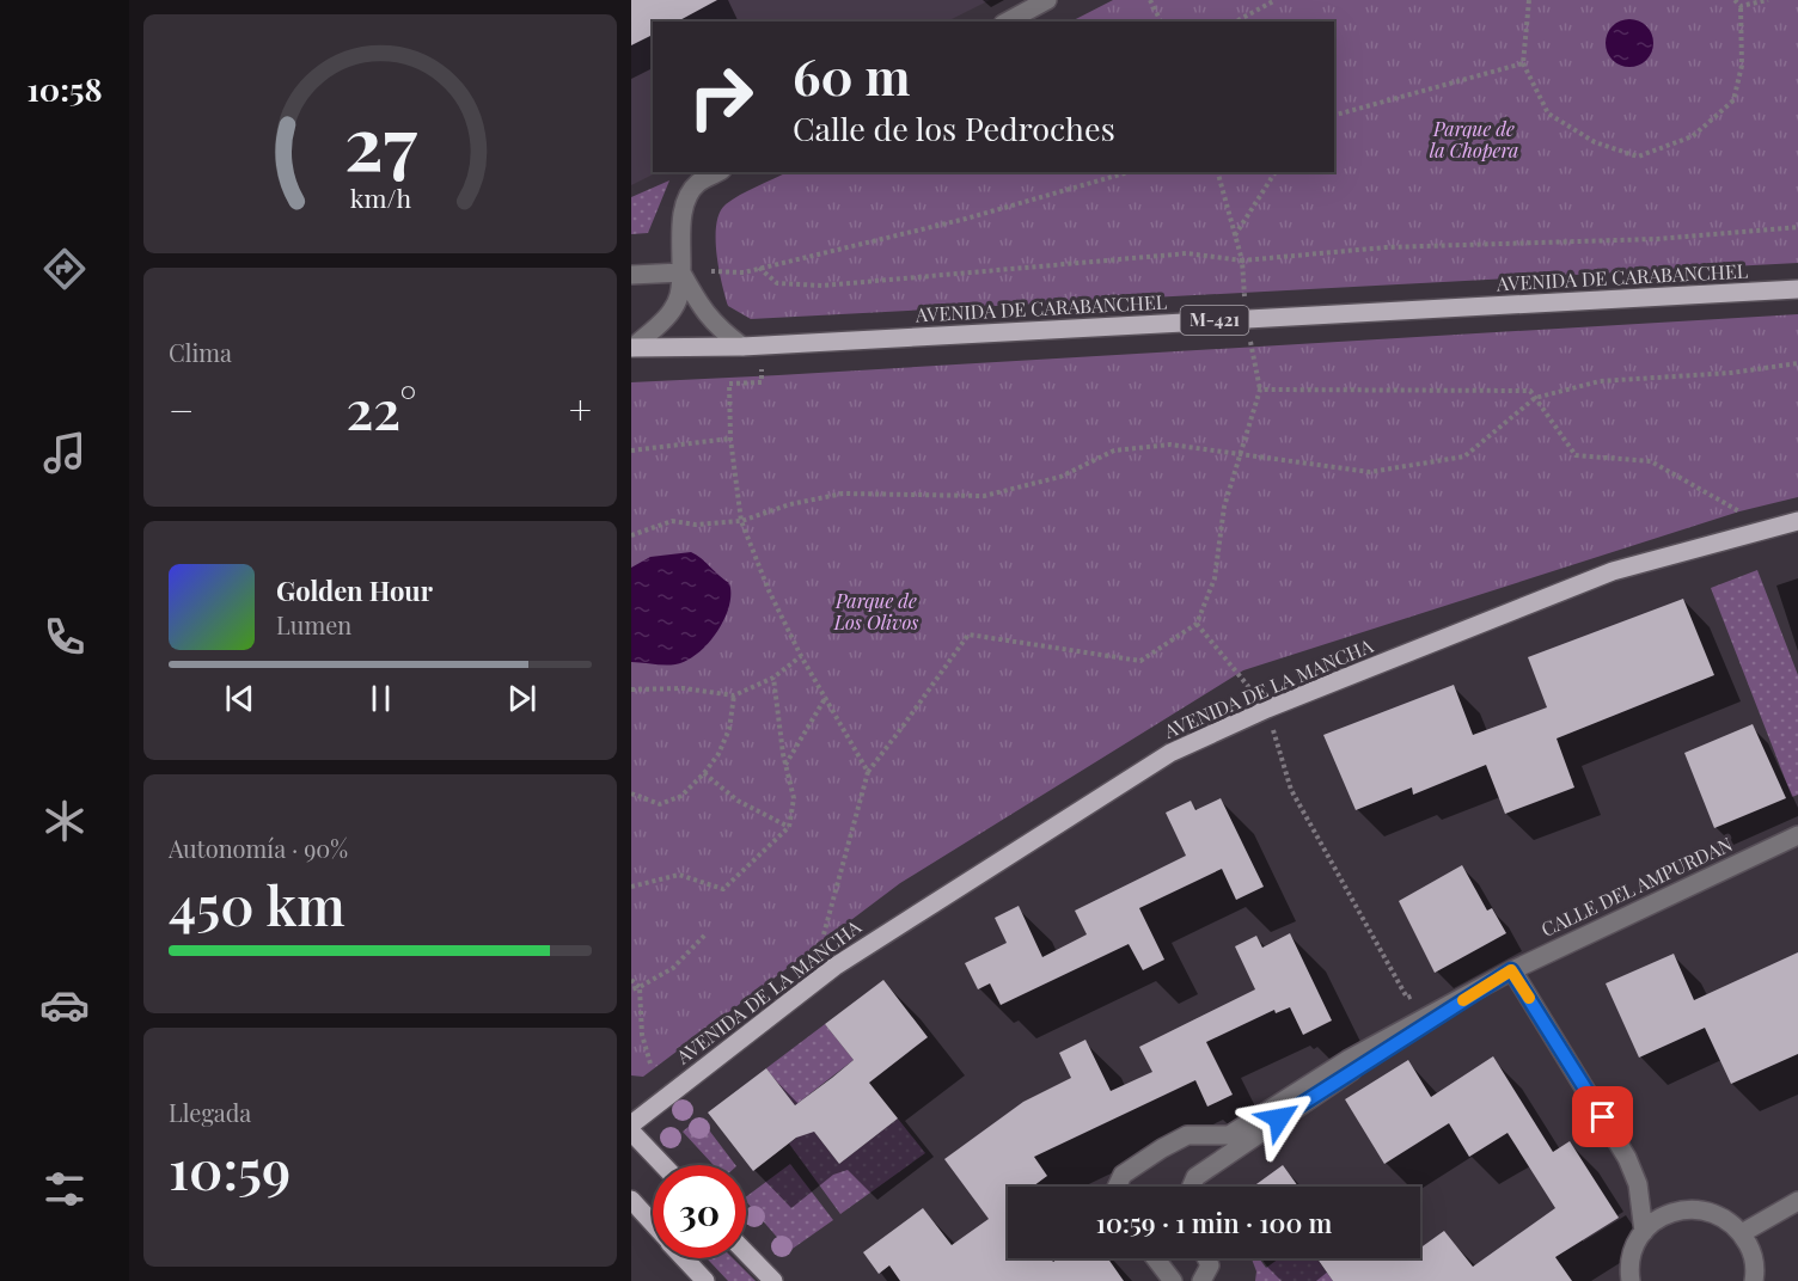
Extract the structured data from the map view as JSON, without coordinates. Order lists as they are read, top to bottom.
{
  "streets": {
    "main road": ["AVENIDA DE CARABANCHEL", "M-421", "AVENIDA DE LA MANCHA"],
    "street": ["CALLE DEL AMPURDAN"]
  },
  "parks": ["Parque de la Chopera", "Parque de Los Olivos"],
  "page": {
    "tabs": "10:58",
    "turn": ["60 m", "Calle de los Pedroches"],
    "tile": [
      "Clima",
      ["Autonomía · 90%", "450 km"],
      ["Llegada", "10:59"]
    ],
    "heat": ["−", "22°", "+"],
    "song": ["Golden Hour", "Lumen"],
    "limit": "30",
    "trip": "10:59 · 1 min · 100 m",
    "gauge": ["27", "km/h"]
  }
}
